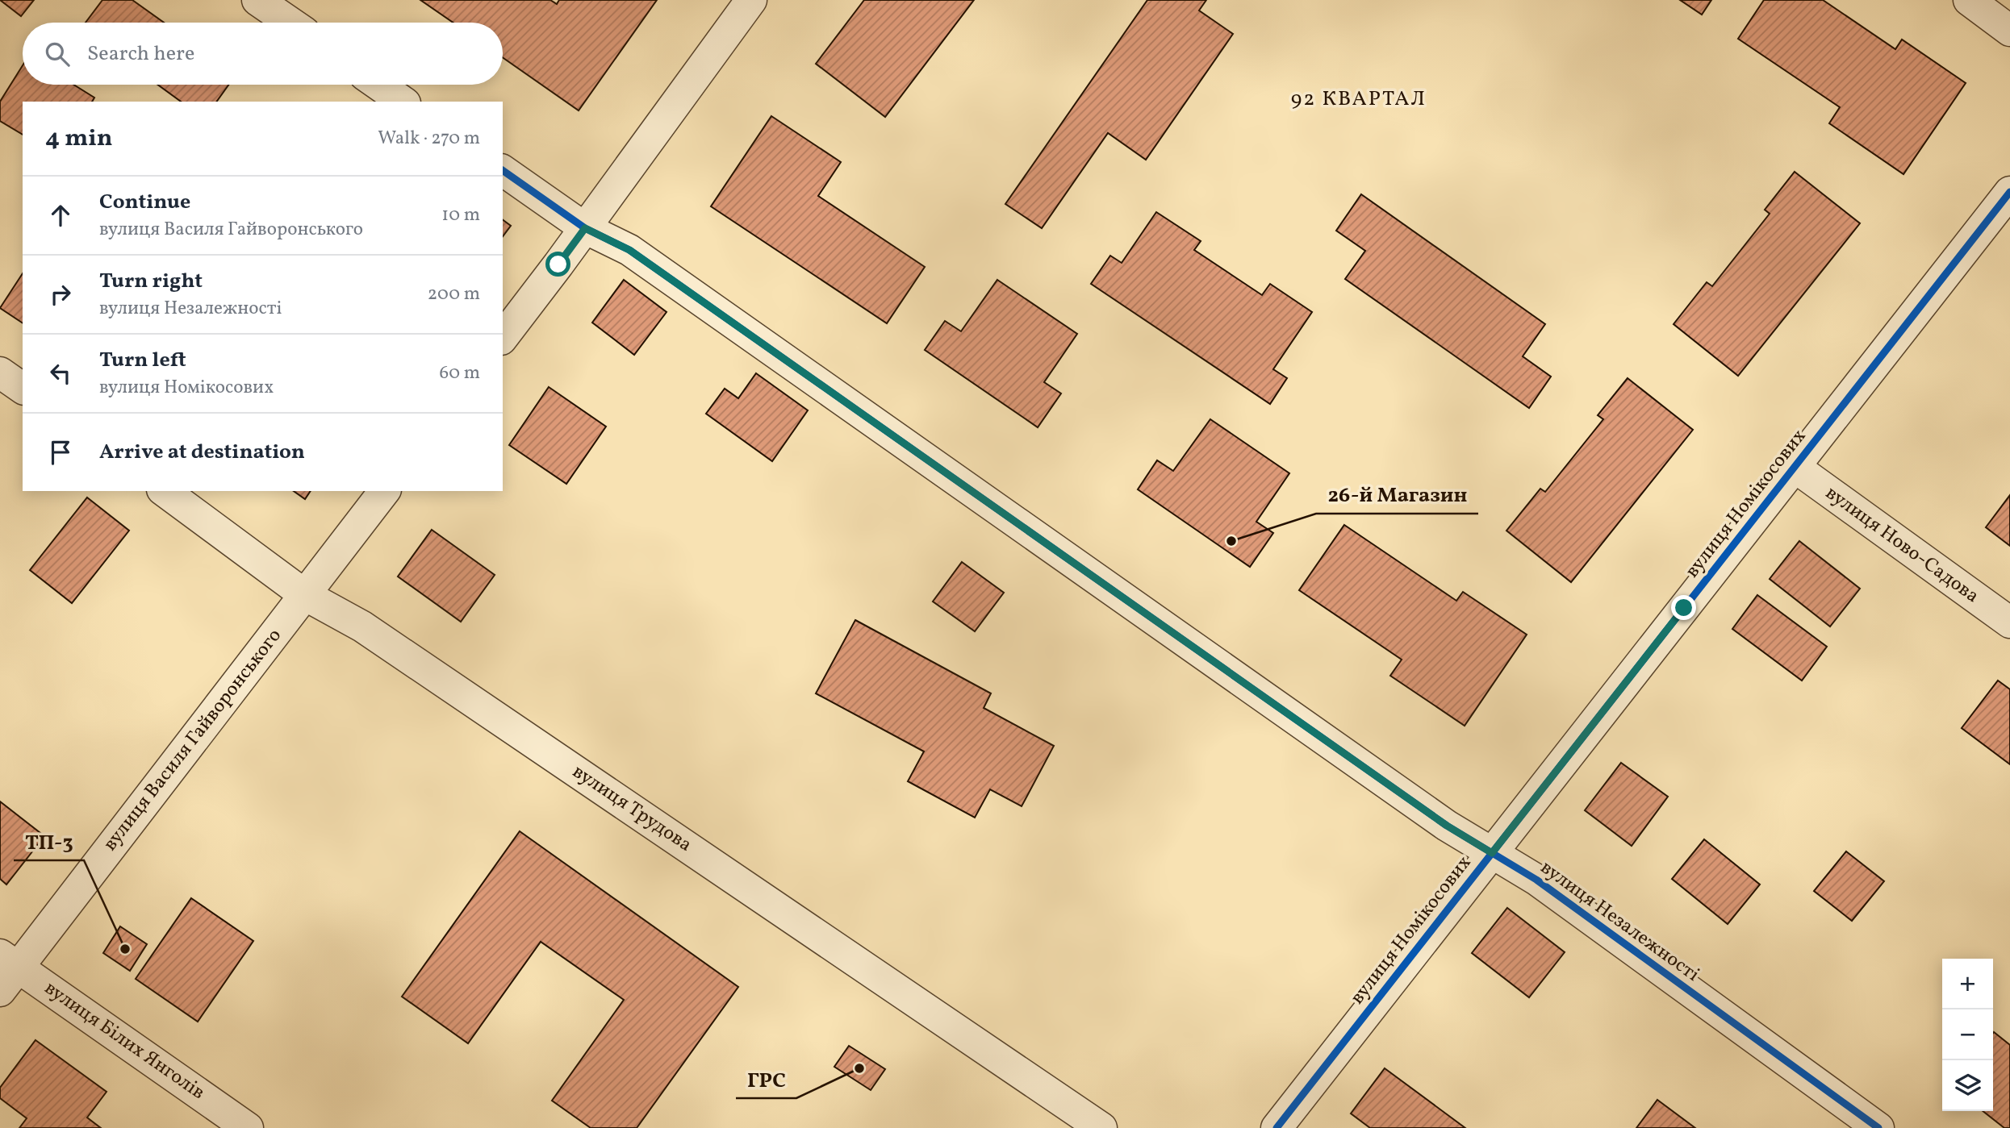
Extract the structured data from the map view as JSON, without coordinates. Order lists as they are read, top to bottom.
{
  "streets": {
    "street": [
      "вулиця Номікосових",
      "вулиця Ново-Садова",
      "вулиця Василя Гайворонського",
      "вулиця Трудова",
      "вулиця Незалежності",
      "вулиця Білих Янголів"
    ]
  },
  "crossings": [
    ["вулиця Номікосових", "вулиця Ново-Садова"],
    ["вулиця Номікосових", "вулиця Незалежності"],
    ["вулиця Василя Гайворонського", "вулиця Трудова"],
    ["вулиця Василя Гайворонського", "вулиця Білих Янголів"]
  ],
  "districts": ["92 КВАРТАЛ"],
  "places": ["26-й Магазин", "ТП-3", "ГРС"],
  "page": {
    "search": "Search here",
    "heading": ["4 min", "Walk · 270 m"],
    "list": [
      ["Continue", "вулиця Василя Гайворонського", "10 m"],
      ["Turn right", "вулиця Незалежності", "200 m"],
      ["Turn left", "вулиця Номікосових", "60 m"],
      "Arrive at destination"
    ],
    "map_buttons": ["+", "−"]
  }
}
